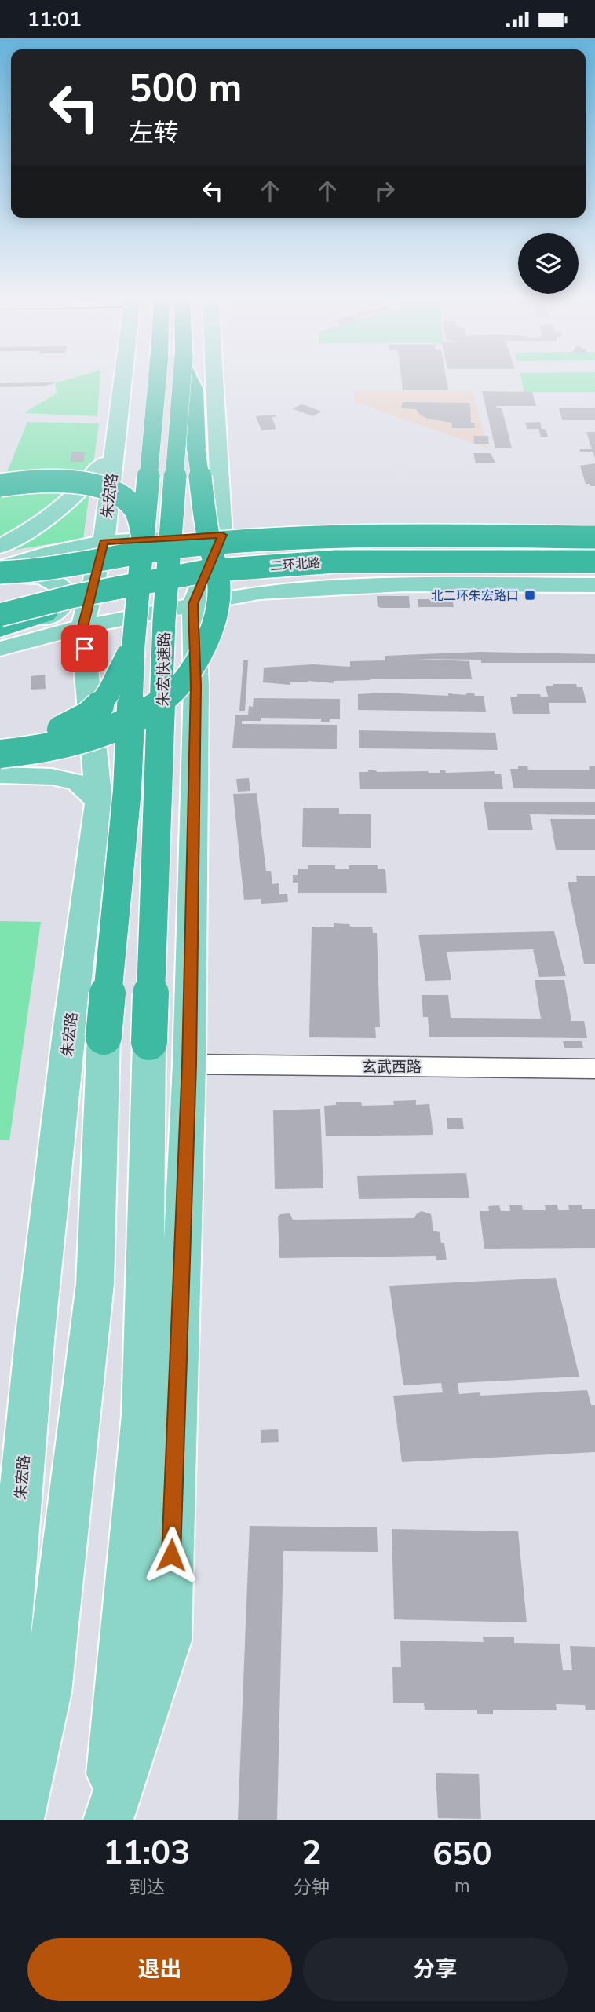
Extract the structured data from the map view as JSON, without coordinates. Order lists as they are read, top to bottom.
{
  "streets": {
    "highway": ["二环北路", "朱宏快速路"],
    "main road": ["朱宏路"],
    "street": ["玄武西路"]
  },
  "places": {
    "transit": ["北二环朱宏路口"]
  },
  "page": {
    "status": "11:01",
    "turn": ["500 m", "左转"],
    "eta": [
      "11:03",
      "到达",
      "2",
      "分钟",
      "650",
      "m"
    ],
    "buttons": ["退出", "分享"]
  }
}
